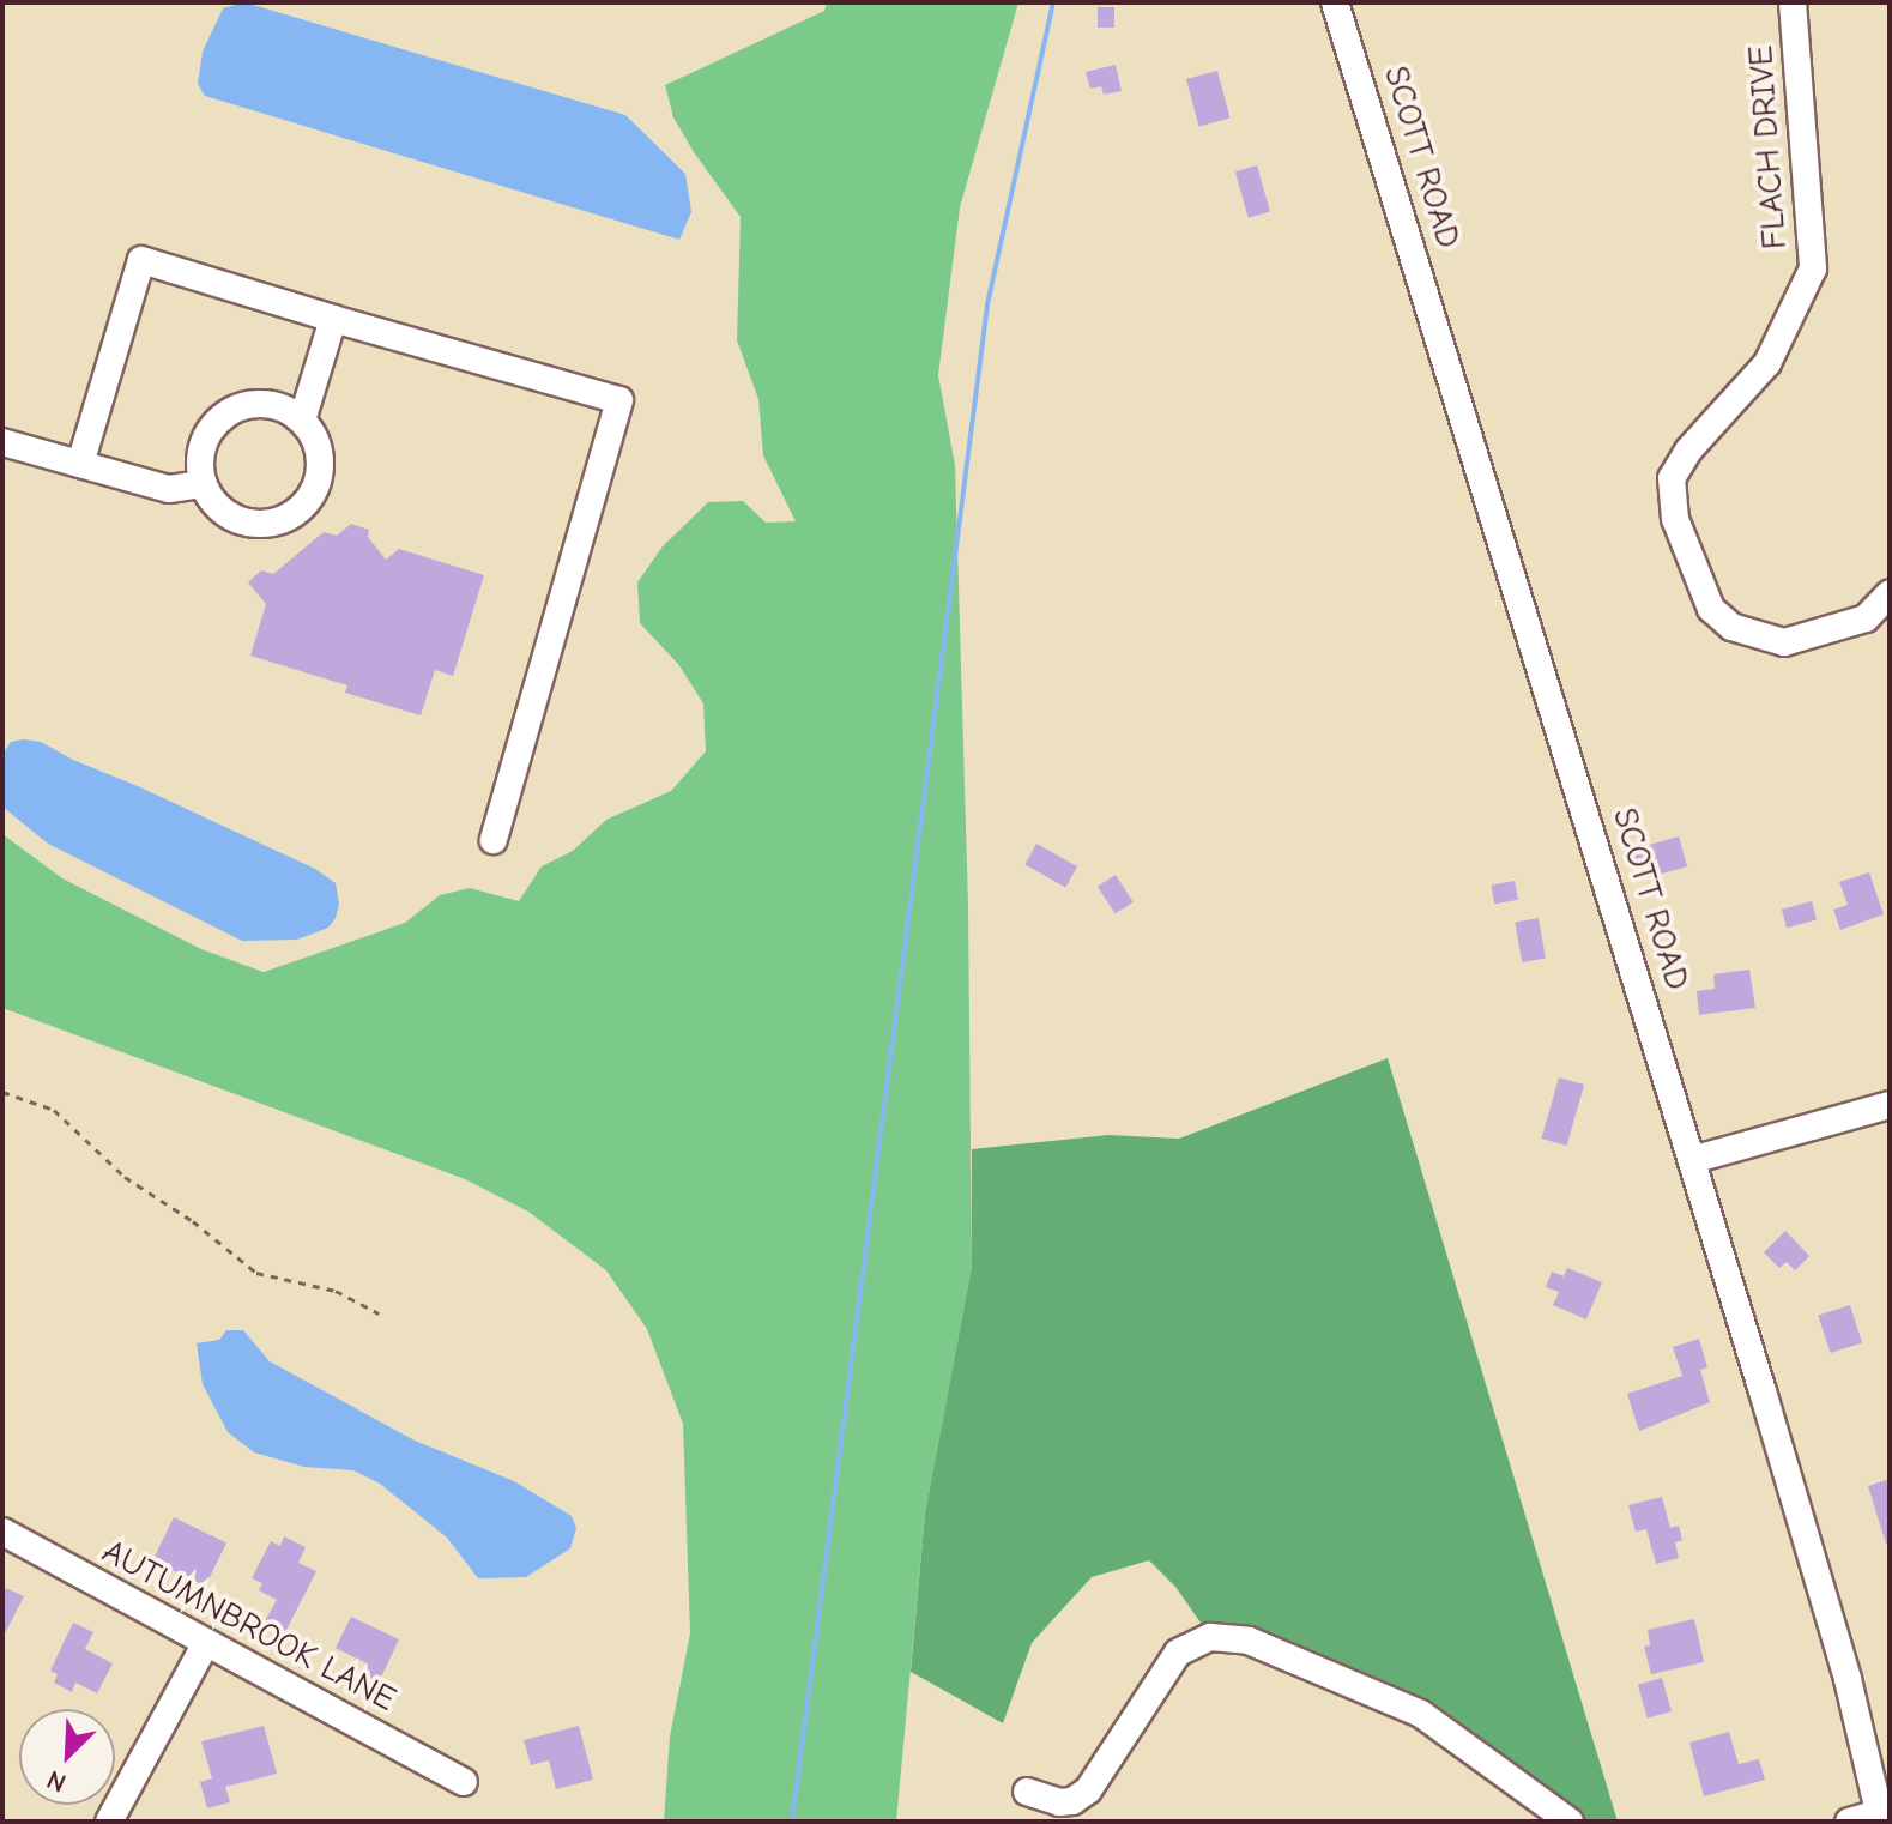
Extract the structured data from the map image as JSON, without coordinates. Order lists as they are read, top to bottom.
{
  "streets": {
    "street": ["FLACH DRIVE", "SCOTT ROAD", "AUTUMNBROOK LANE"]
  },
  "north": "bottom left"
}
